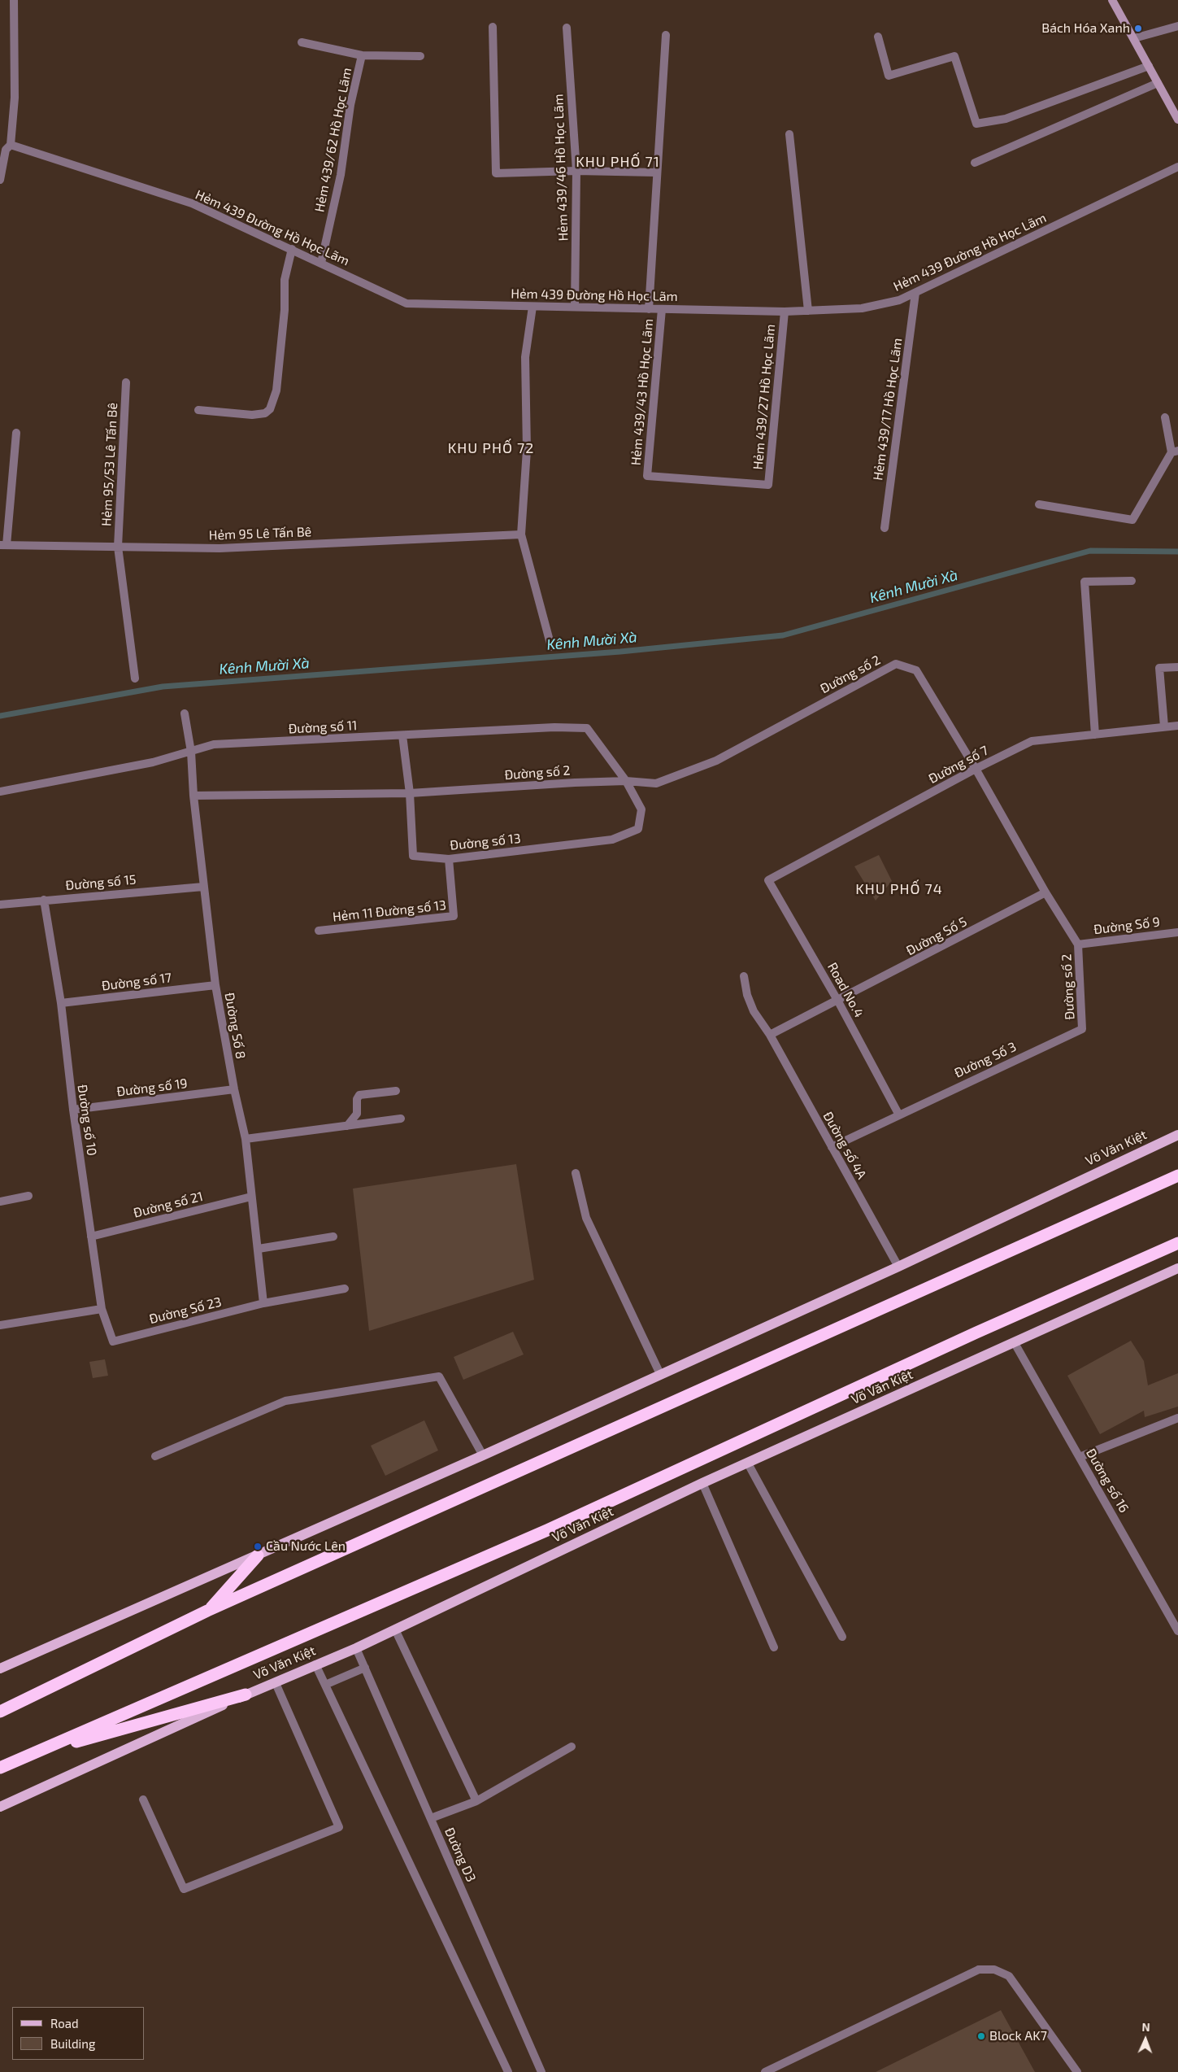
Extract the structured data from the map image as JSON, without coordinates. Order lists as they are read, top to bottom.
{
  "streets": {
    "highway": ["Võ Văn Kiệt"],
    "street": [
      "Hẻm 439/62 Hồ Học Lãm",
      "Hẻm 439/46 Hồ Học Lãm",
      "Hẻm 439 Đường Hồ Học Lãm",
      "Hẻm 439/43 Hồ Học Lãm",
      "Hẻm 439/27 Hồ Học Lãm",
      "Hẻm 439/17 Hồ Học Lãm",
      "Hẻm 95/53 Lê Tấn Bê",
      "Hẻm 95 Lê Tấn Bê",
      "Đường số 2",
      "Đường số 11",
      "Đường số 7",
      "Đường số 13",
      "Đường số 15",
      "Hẻm 11 Đường số 13",
      "Đường Số 9",
      "Đường Số 5",
      "Đường số 17",
      "Road No.4",
      "Đường Số 8",
      "Đường Số 3",
      "Đường số 19",
      "Đường số 10",
      "Đường số 4A",
      "Đường số 21",
      "Đường Số 23",
      "Đường số 16",
      "Đường D3"
    ]
  },
  "crossings": [
    ["Hẻm 439/62 Hồ Học Lãm", "Hẻm 439 Đường Hồ Học Lãm"],
    ["Hẻm 439/46 Hồ Học Lãm", "Hẻm 439 Đường Hồ Học Lãm"],
    ["Hẻm 439 Đường Hồ Học Lãm", "Hẻm 439/43 Hồ Học Lãm"],
    ["Hẻm 439 Đường Hồ Học Lãm", "Hẻm 439/27 Hồ Học Lãm"],
    ["Hẻm 439 Đường Hồ Học Lãm", "Hẻm 439/17 Hồ Học Lãm"],
    ["Hẻm 439/43 Hồ Học Lãm", "Hẻm 439/27 Hồ Học Lãm"],
    ["Hẻm 95/53 Lê Tấn Bê", "Hẻm 95 Lê Tấn Bê"],
    ["Đường số 2", "Đường số 11"],
    ["Đường số 2", "Đường số 7"],
    ["Đường số 2", "Đường số 13"],
    ["Đường số 2", "Đường Số 9"],
    ["Đường số 2", "Đường Số 5"],
    ["Đường số 2", "Đường Số 3"],
    ["Đường số 11", "Đường số 13"],
    ["Đường số 11", "Đường Số 8"],
    ["Đường số 7", "Road No.4"],
    ["Đường số 13", "Hẻm 11 Đường số 13"],
    ["Đường số 15", "Đường Số 8"],
    ["Đường số 15", "Đường số 10"],
    ["Đường Số 5", "Road No.4"],
    ["Đường Số 5", "Đường số 4A"],
    ["Đường số 17", "Đường Số 8"],
    ["Đường số 17", "Đường số 10"],
    ["Road No.4", "Đường Số 3"],
    ["Đường Số 8", "Đường số 19"],
    ["Đường Số 8", "Đường số 21"],
    ["Đường Số 8", "Đường Số 23"],
    ["Đường Số 3", "Đường số 4A"],
    ["Đường số 19", "Đường số 10"],
    ["Đường số 10", "Đường số 21"],
    ["Đường số 10", "Đường Số 23"],
    ["Đường số 4A", "Võ Văn Kiệt"],
    ["Võ Văn Kiệt", "Đường số 16"],
    ["Võ Văn Kiệt", "Đường D3"]
  ],
  "districts": ["KHU PHỐ 71", "KHU PHỐ 72", "KHU PHỐ 74"],
  "water": ["Kênh Mười Xà"],
  "places": ["Bách Hóa Xanh", "Cầu Nước Lên", "Block AK7"],
  "legend": ["Road", "Building"],
  "north": "top"
}
